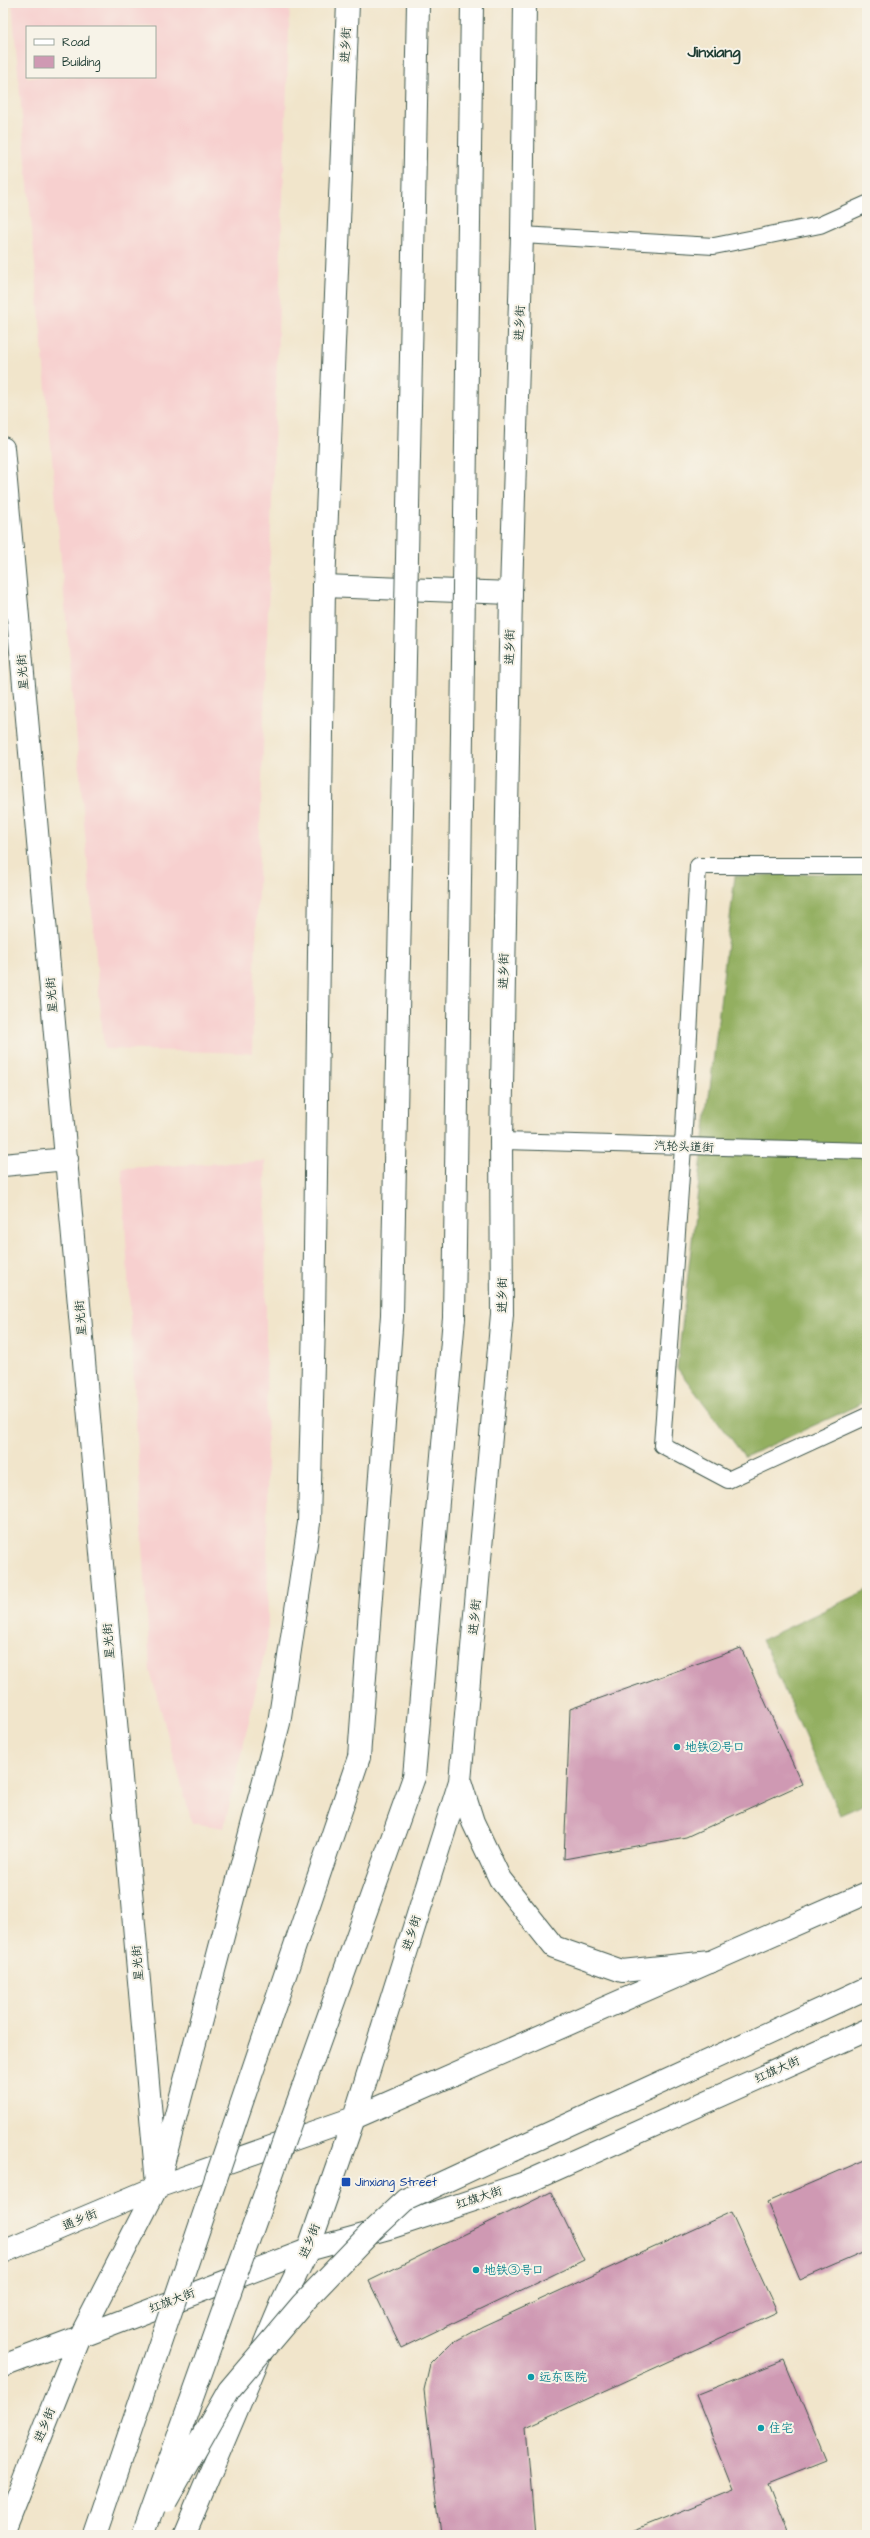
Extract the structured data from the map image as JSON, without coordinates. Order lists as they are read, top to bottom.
{
  "streets": {
    "main road": [
      "进乡街",
      "星光街",
      "红旗大街",
      "通乡街"
    ],
    "lane": ["汽轮头道街"]
  },
  "crossings": [
    ["进乡街", "星光街"],
    ["进乡街", "汽轮头道街"],
    ["进乡街", "红旗大街"],
    ["进乡街", "通乡街"],
    ["星光街", "通乡街"]
  ],
  "districts": ["Jinxiang"],
  "places": {
    "other": [
      "地铁②号口",
      "地铁③号口",
      "远东医院",
      "住宅"
    ],
    "transit": ["Jinxiang Street"]
  },
  "legend": ["Road", "Building"]
}
